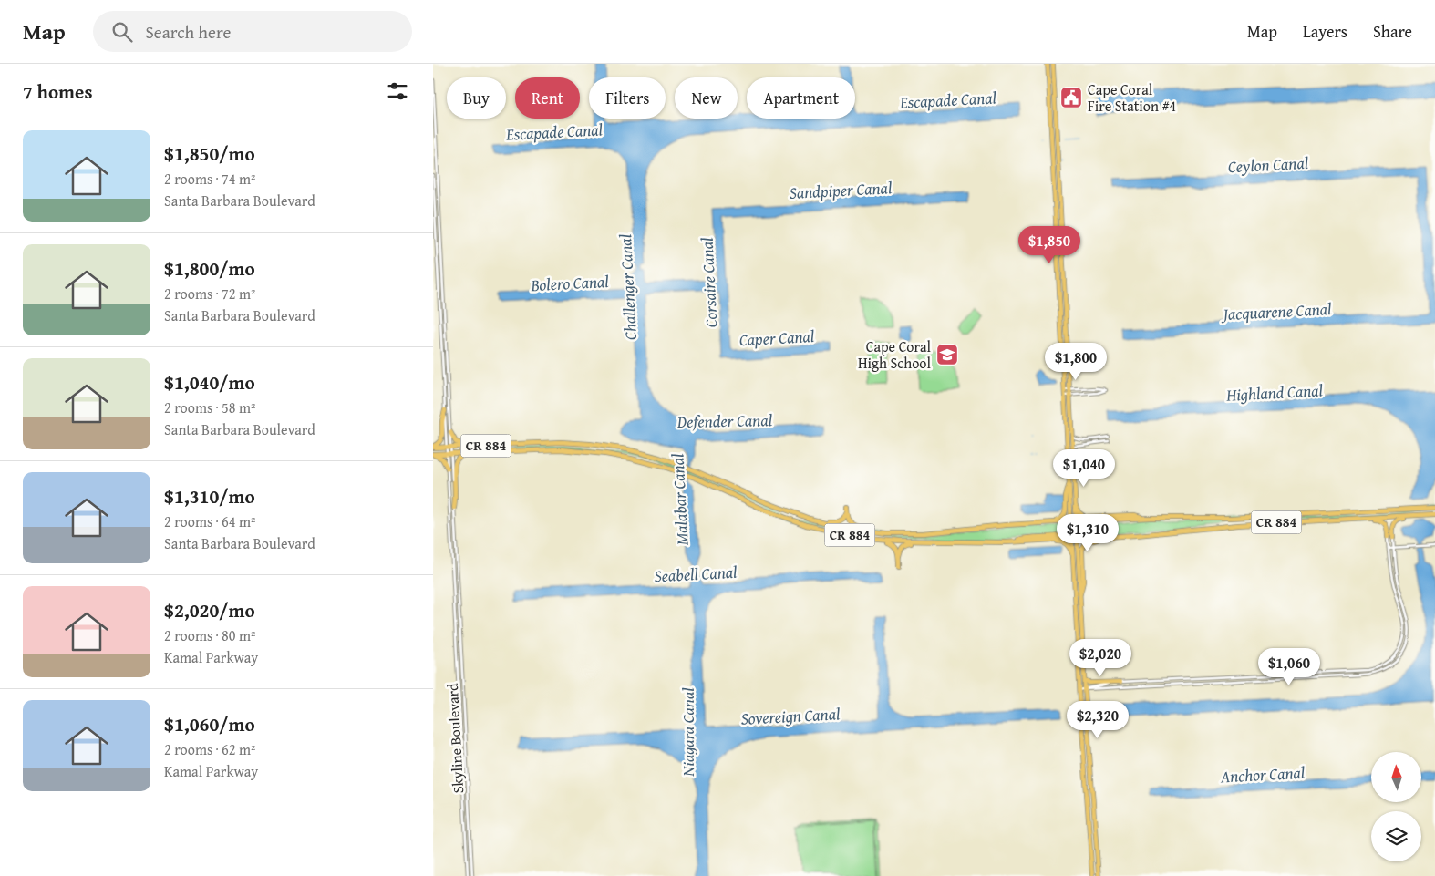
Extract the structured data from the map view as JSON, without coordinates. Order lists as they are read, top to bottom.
{
  "streets": {
    "highway": ["CR 884"],
    "street": ["Skyline Boulevard"]
  },
  "crossings": [
    ["CR 884", "Skyline Boulevard"]
  ],
  "water": [
    "Escapade Canal",
    "Ceylon Canal",
    "Sandpiper Canal",
    "Corsaire Canal",
    "Bolero Canal",
    "Challenger Canal",
    "Jacquarene Canal",
    "Caper Canal",
    "Highland Canal",
    "Defender Canal",
    "Malabar Canal",
    "Seabell Canal",
    "Sovereign Canal",
    "Niagara Canal",
    "Anchor Canal"
  ],
  "places": {
    "public building": ["Cape Coral Fire Station #4"],
    "school or university": ["Cape Coral High School"]
  },
  "north": "top",
  "page": {
    "header": "Map",
    "search": "Search here",
    "nav": ["Map", "Layers", "Share"],
    "heading": "7 homes",
    "chip": [
      "Buy",
      "Rent",
      "Filters",
      "New",
      "Apartment"
    ],
    "list": [
      {
        "name": "$1,850/mo",
        "note": "2 rooms · 74 m² · Santa Barbara Boulevard"
      },
      {
        "name": "$1,800/mo",
        "note": "2 rooms · 72 m² · Santa Barbara Boulevard"
      },
      {
        "name": "$1,040/mo",
        "note": "2 rooms · 58 m² · Santa Barbara Boulevard"
      },
      {
        "name": "$1,310/mo",
        "note": "2 rooms · 64 m² · Santa Barbara Boulevard"
      },
      {
        "name": "$2,020/mo",
        "note": "2 rooms · 80 m² · Kamal Parkway"
      },
      {
        "name": "$1,060/mo",
        "note": "2 rooms · 62 m² · Kamal Parkway"
      }
    ],
    "price": [
      "$1,850",
      "$1,800",
      "$1,040",
      "$1,310",
      "$2,020",
      "$1,060",
      "$2,320"
    ]
  }
}
